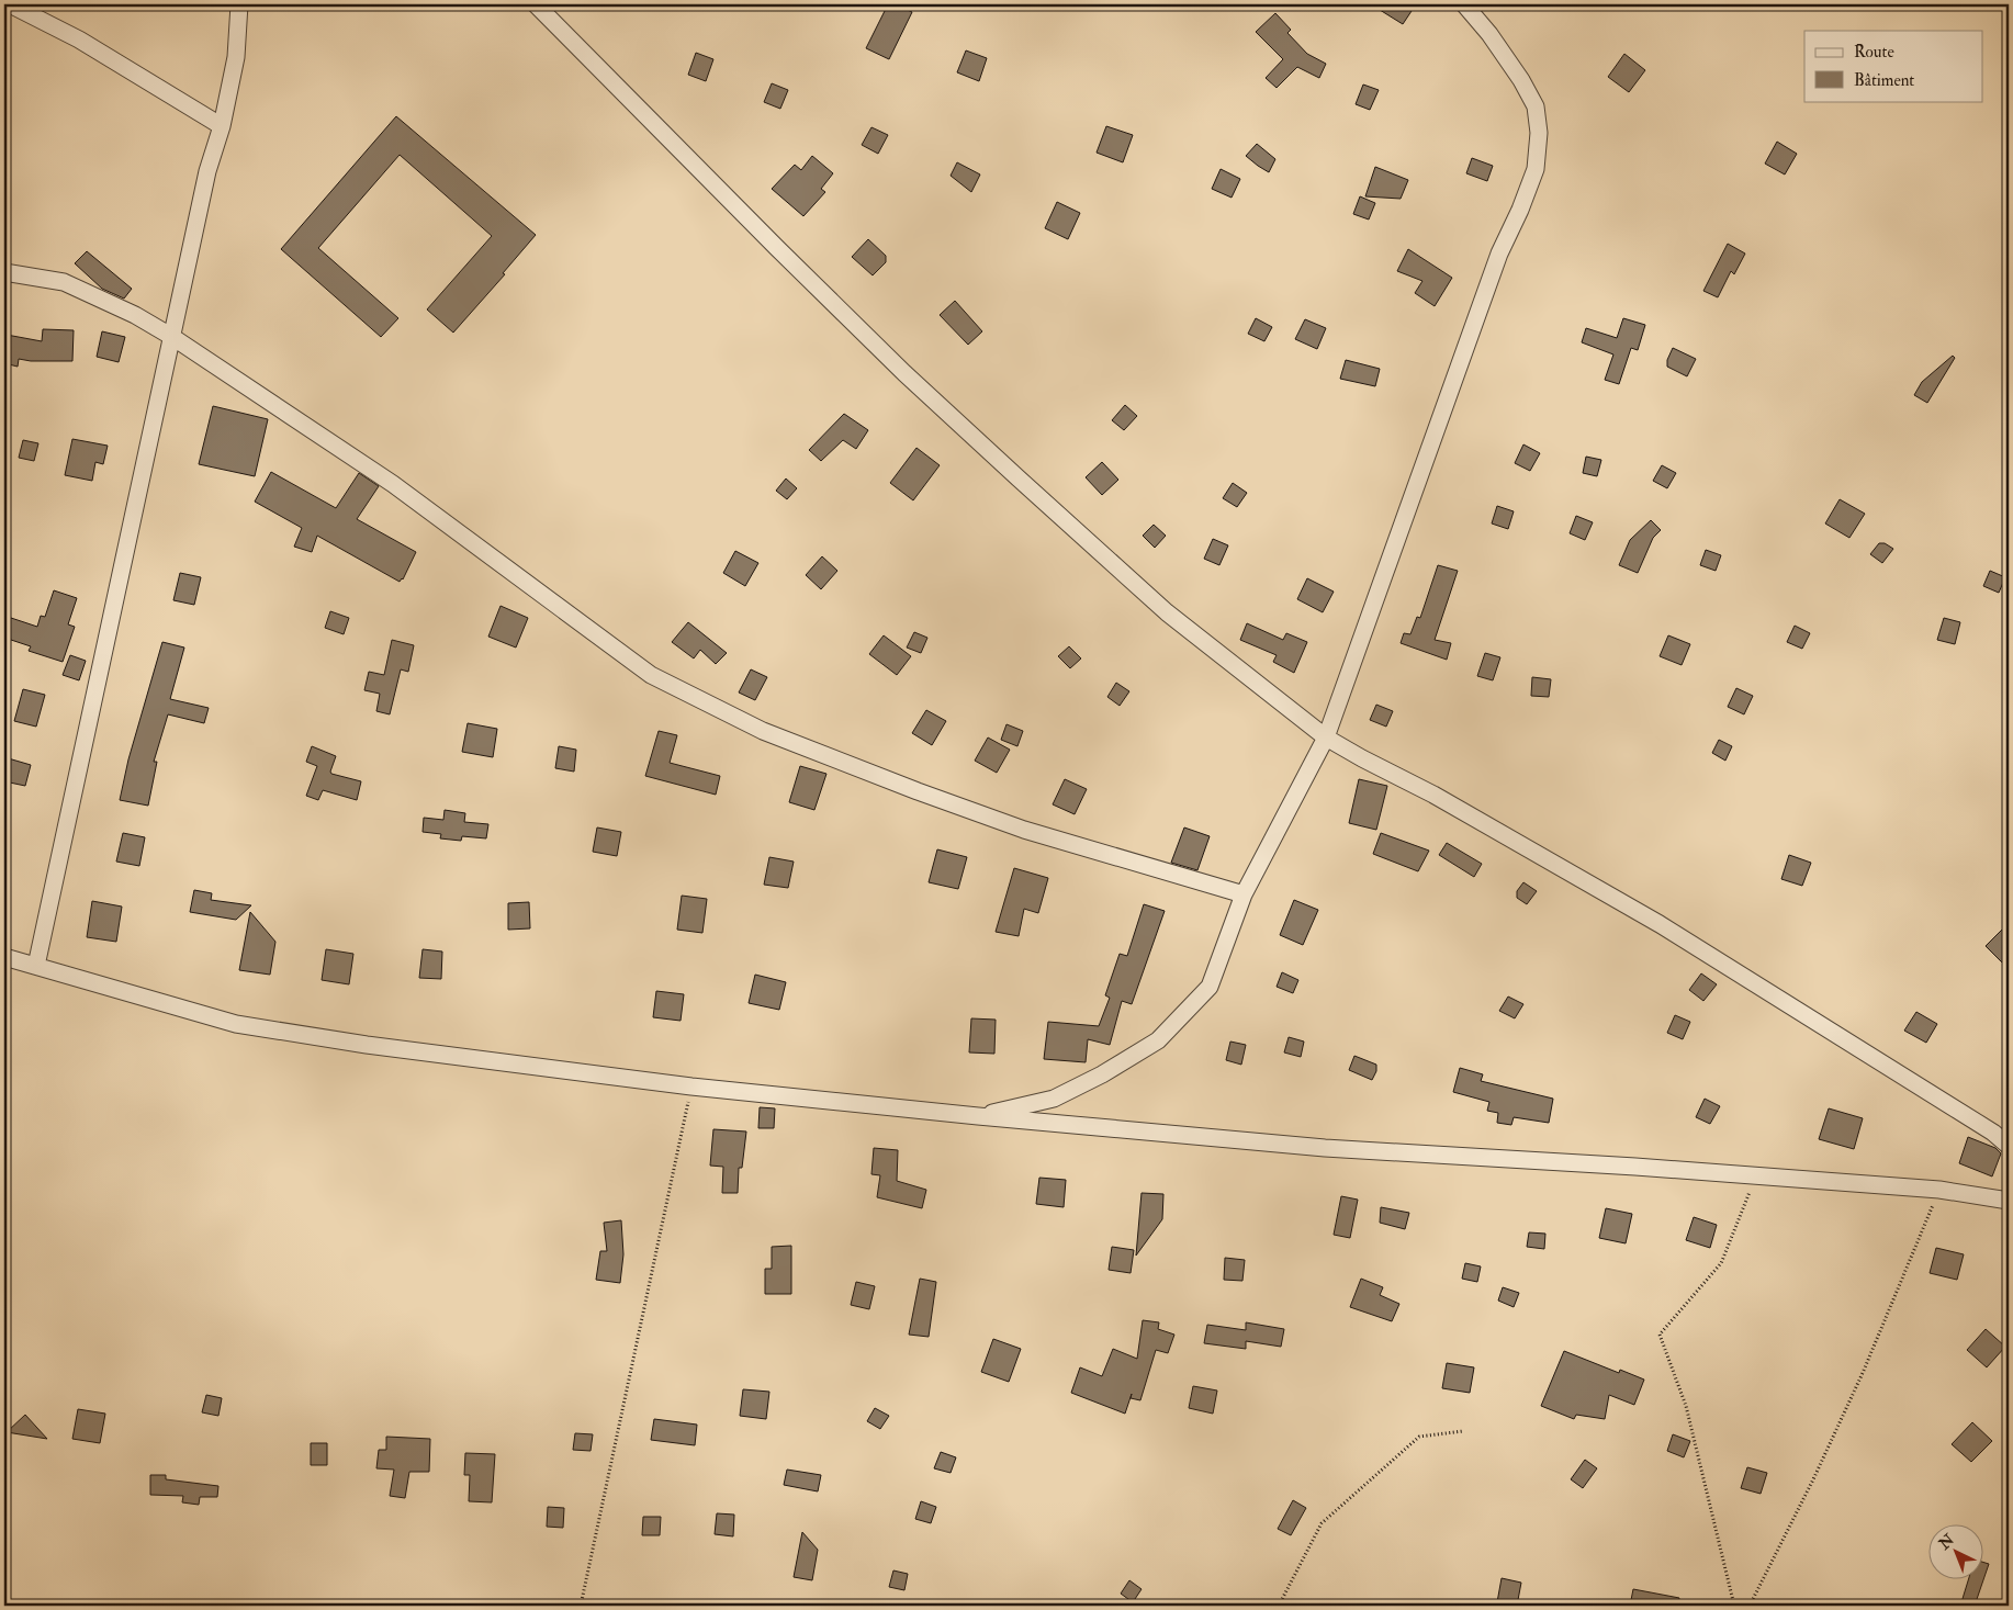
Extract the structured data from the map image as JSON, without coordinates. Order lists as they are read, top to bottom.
{
  "legend": ["Route", "Bâtiment"],
  "north": "top left"
}
